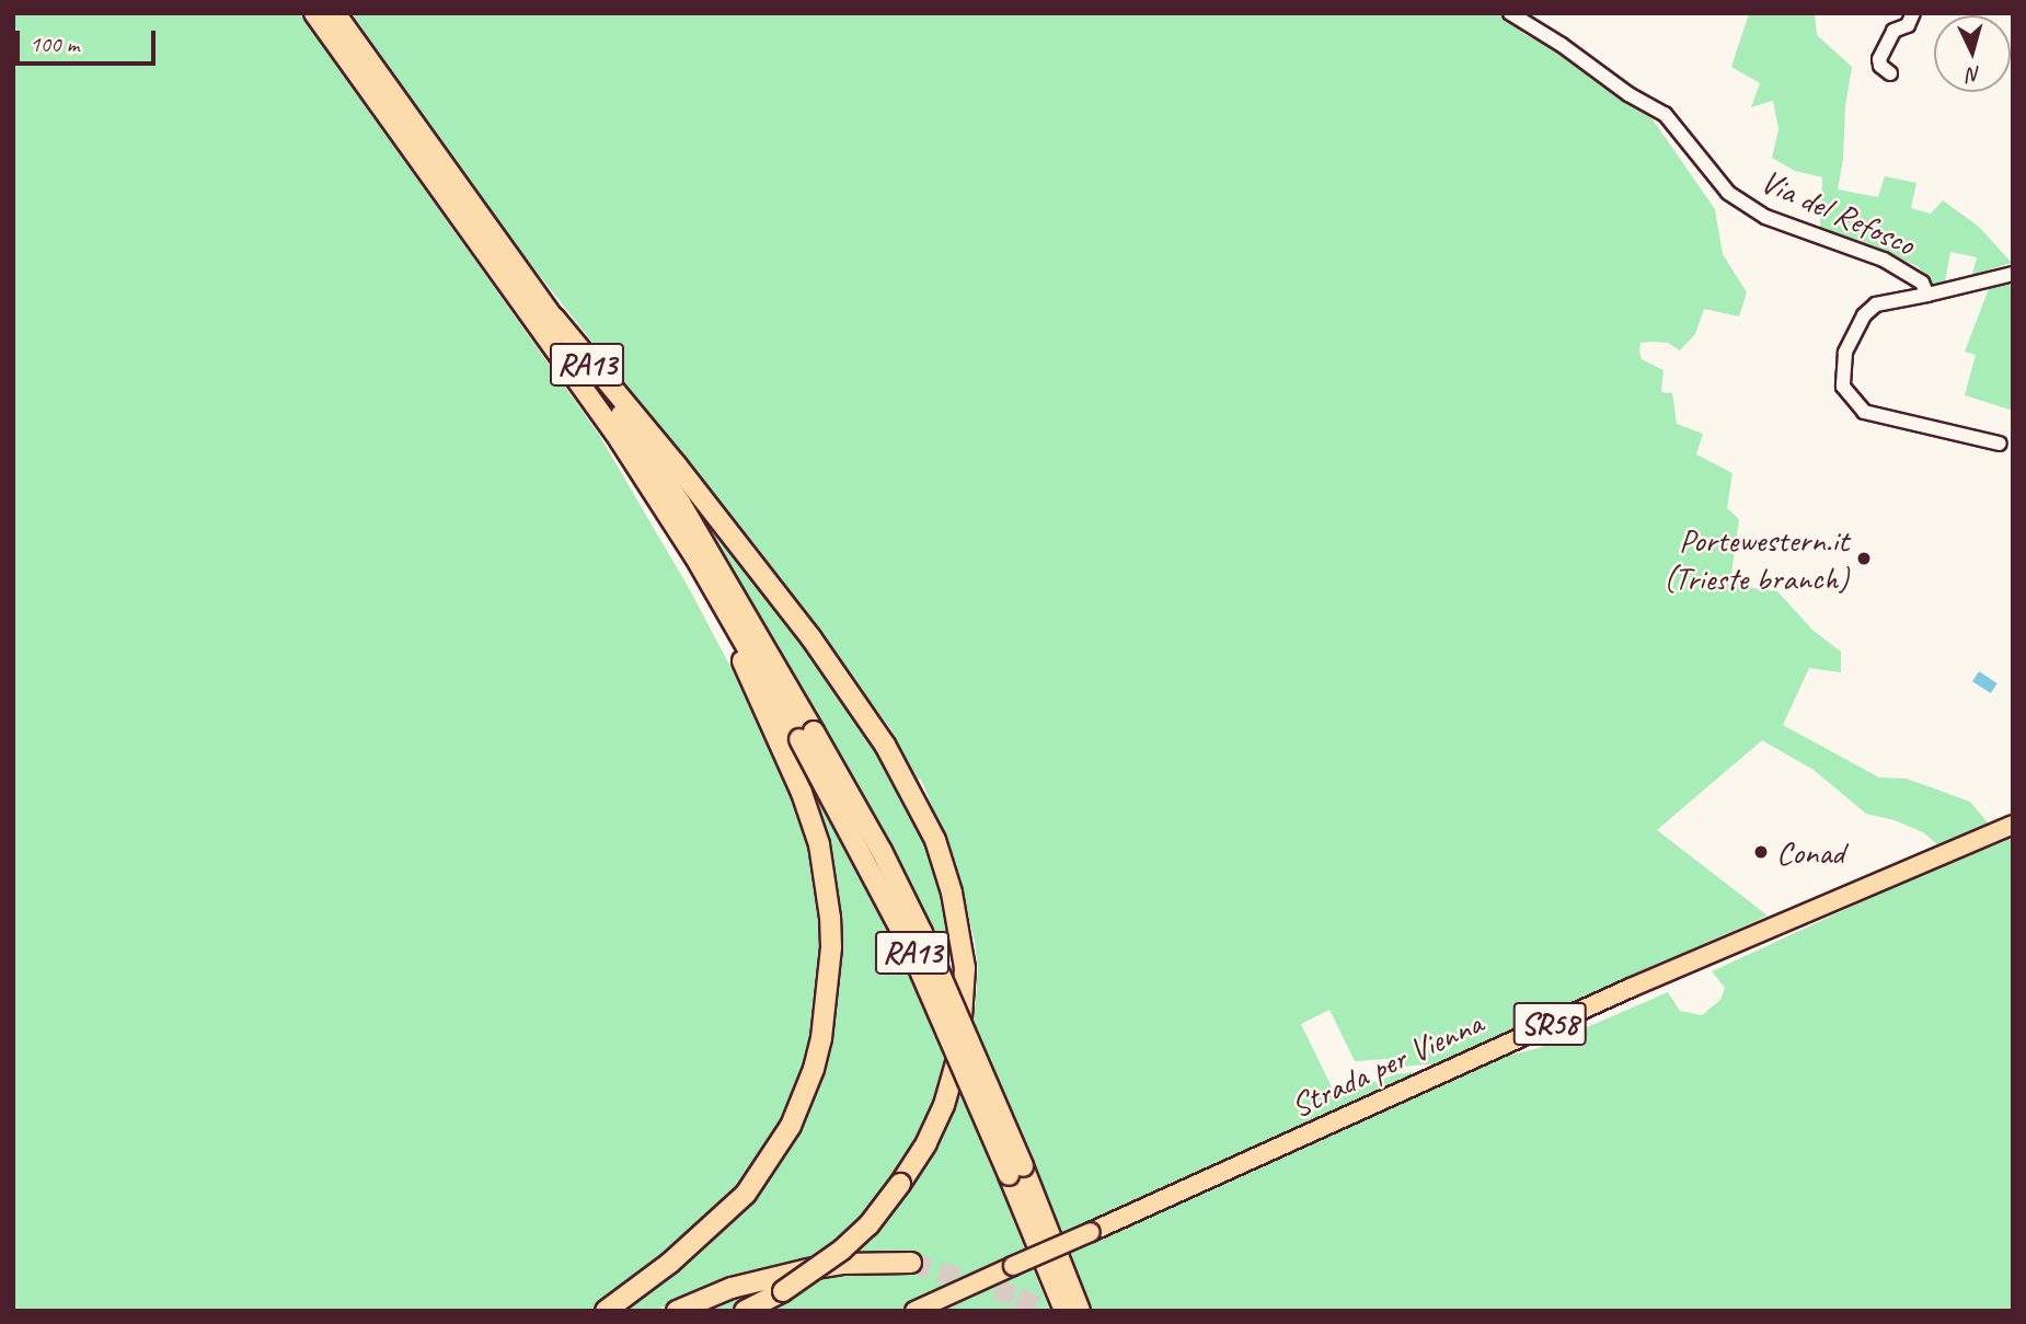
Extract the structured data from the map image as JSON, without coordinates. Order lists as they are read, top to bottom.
{
  "streets": {
    "highway": ["RA13"],
    "main road": ["SR58", "Strada per Vienna"],
    "street": ["Via del Refosco"]
  },
  "places": ["Portewestern.it (Trieste branch)", "Conad"],
  "scale_bar": "100 m",
  "north": "bottom"
}
